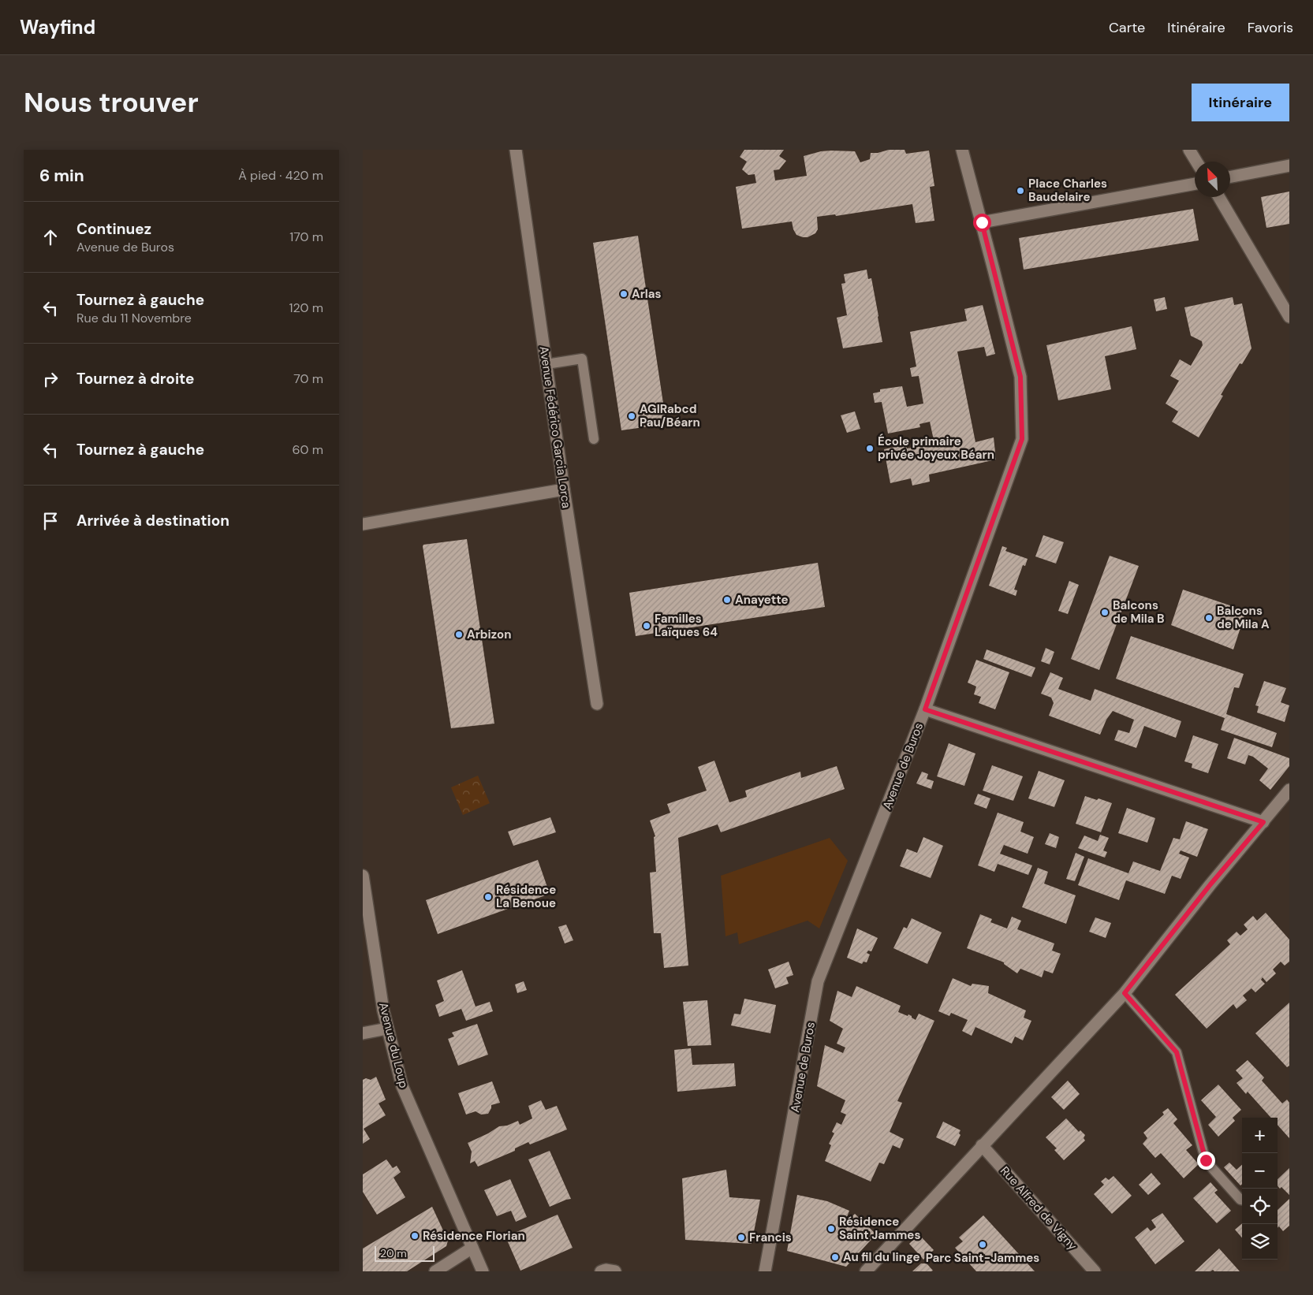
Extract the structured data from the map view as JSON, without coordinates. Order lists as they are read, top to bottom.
{
  "streets": {
    "street": [
      "Avenue Fédérico Garcia Lorca",
      "Avenue de Buros",
      "Avenue du Loup",
      "Rue Alfred de Vigny"
    ]
  },
  "places": [
    "Place Charles Baudelaire",
    "Arlas",
    "AGIRabcd Pau/Béarn",
    "École primaire privée Joyeux Béarn",
    "Anayette",
    "Balcons de Mila B",
    "Balcons de Mila A",
    "Familles Laïques 64",
    "Arbizon",
    "Résidence La Benoue",
    "Résidence Saint Jammes",
    "Résidence Florian",
    "Francis",
    "Parc Saint-Jammes",
    "Au fil du linge"
  ],
  "scale_bar": "20 m",
  "north": "top left",
  "page": {
    "header": "Wayfind",
    "nav": ["Carte", "Itinéraire", "Favoris"],
    "buttons": "Itinéraire",
    "title": "Nous trouver",
    "heading": ["6 min", "À pied · 420 m"],
    "list": [
      ["Continuez", "Avenue de Buros", "170 m"],
      ["Tournez à gauche", "Rue du 11 Novembre", "120 m"],
      ["Tournez à droite", "70 m"],
      ["Tournez à gauche", "60 m"],
      "Arrivée à destination"
    ],
    "map_buttons": ["+", "−"],
    "scale": "20 m"
  }
}
